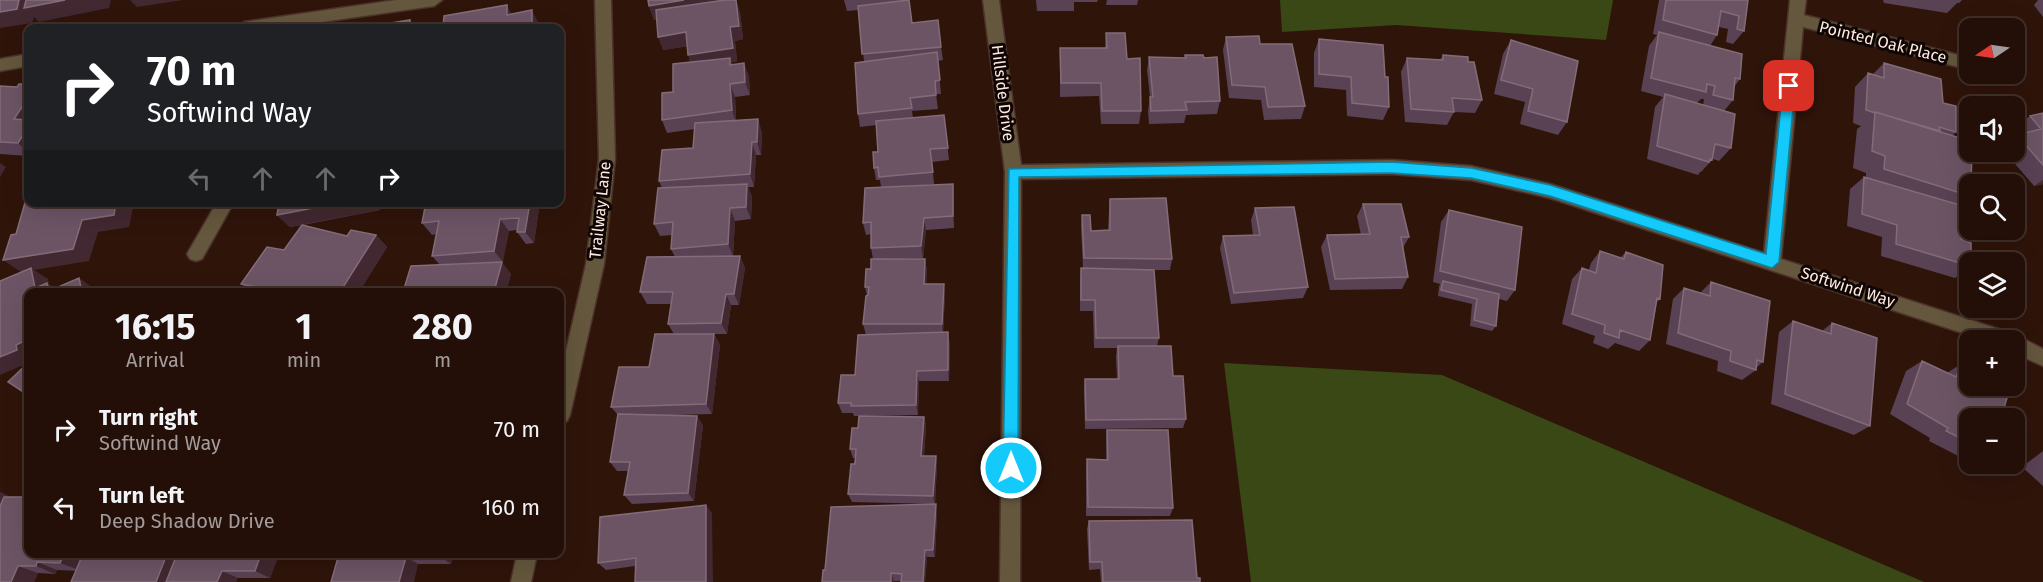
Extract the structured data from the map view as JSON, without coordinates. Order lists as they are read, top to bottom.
{
  "streets": {
    "street": [
      "Pointed Oak Place",
      "Hillside Drive",
      "Trailway Lane",
      "Softwind Way"
    ]
  },
  "crossings": [
    ["Hillside Drive", "Softwind Way"]
  ],
  "north": "left",
  "page": {
    "map_buttons": ["+", "−"],
    "turn": ["70 m", "Softwind Way"],
    "eta": [
      "16:15",
      "Arrival",
      "1",
      "min",
      "280",
      "m"
    ],
    "list": [
      {
        "name": "Turn right",
        "note": "Softwind Way",
        "value": "70 m"
      },
      {
        "name": "Turn left",
        "note": "Deep Shadow Drive",
        "value": "160 m"
      }
    ]
  }
}
